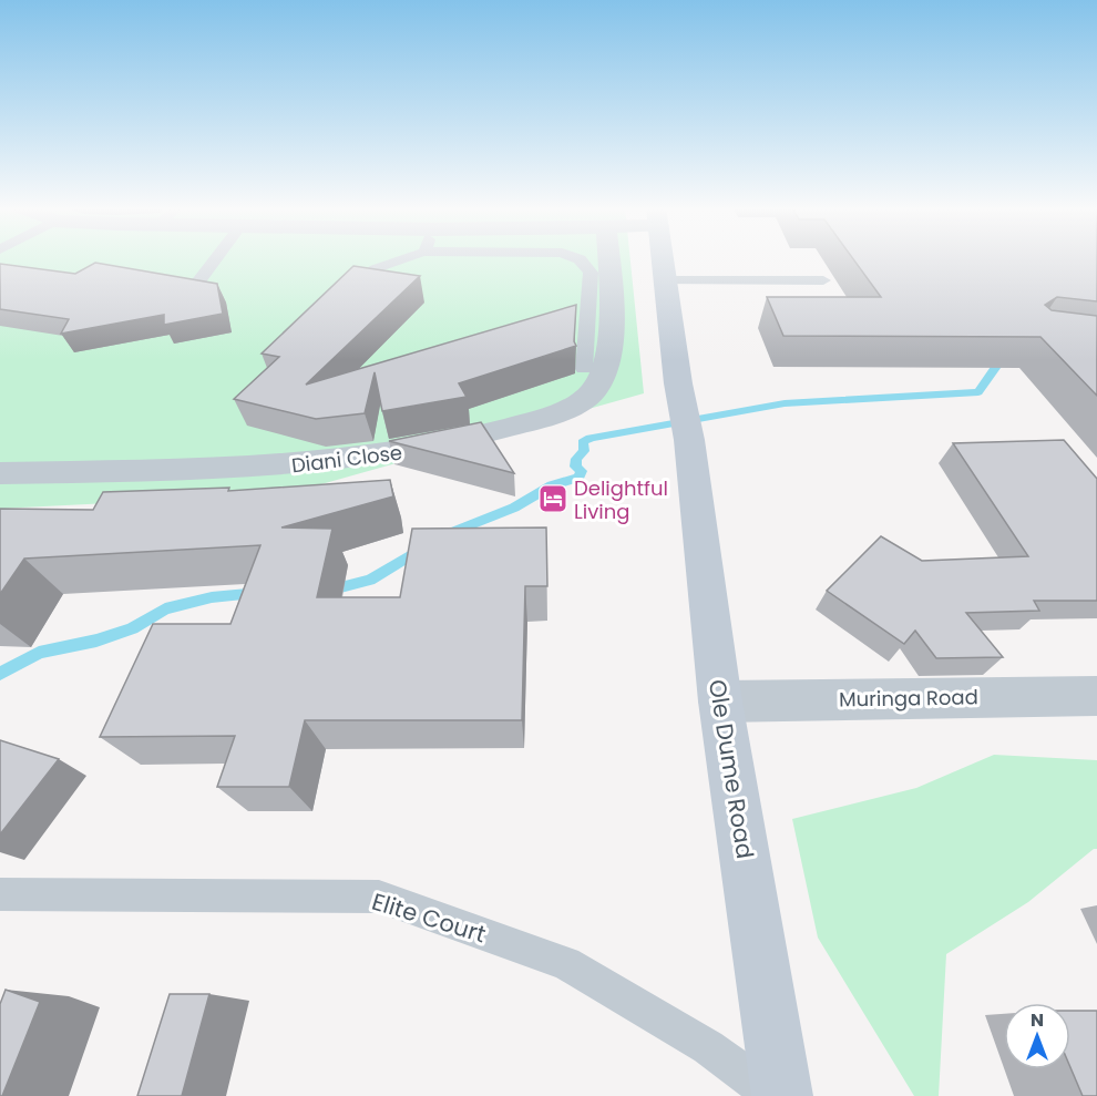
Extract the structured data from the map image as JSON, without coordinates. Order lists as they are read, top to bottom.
{
  "streets": {
    "street": ["Diani Close", "Muringa Road", "Ole Dume Road"],
    "lane": ["Elite Court"]
  },
  "crossings": [
    ["Muringa Road", "Ole Dume Road"]
  ],
  "places": {
    "hotel": ["Delightful Living"]
  },
  "north": "top"
}
